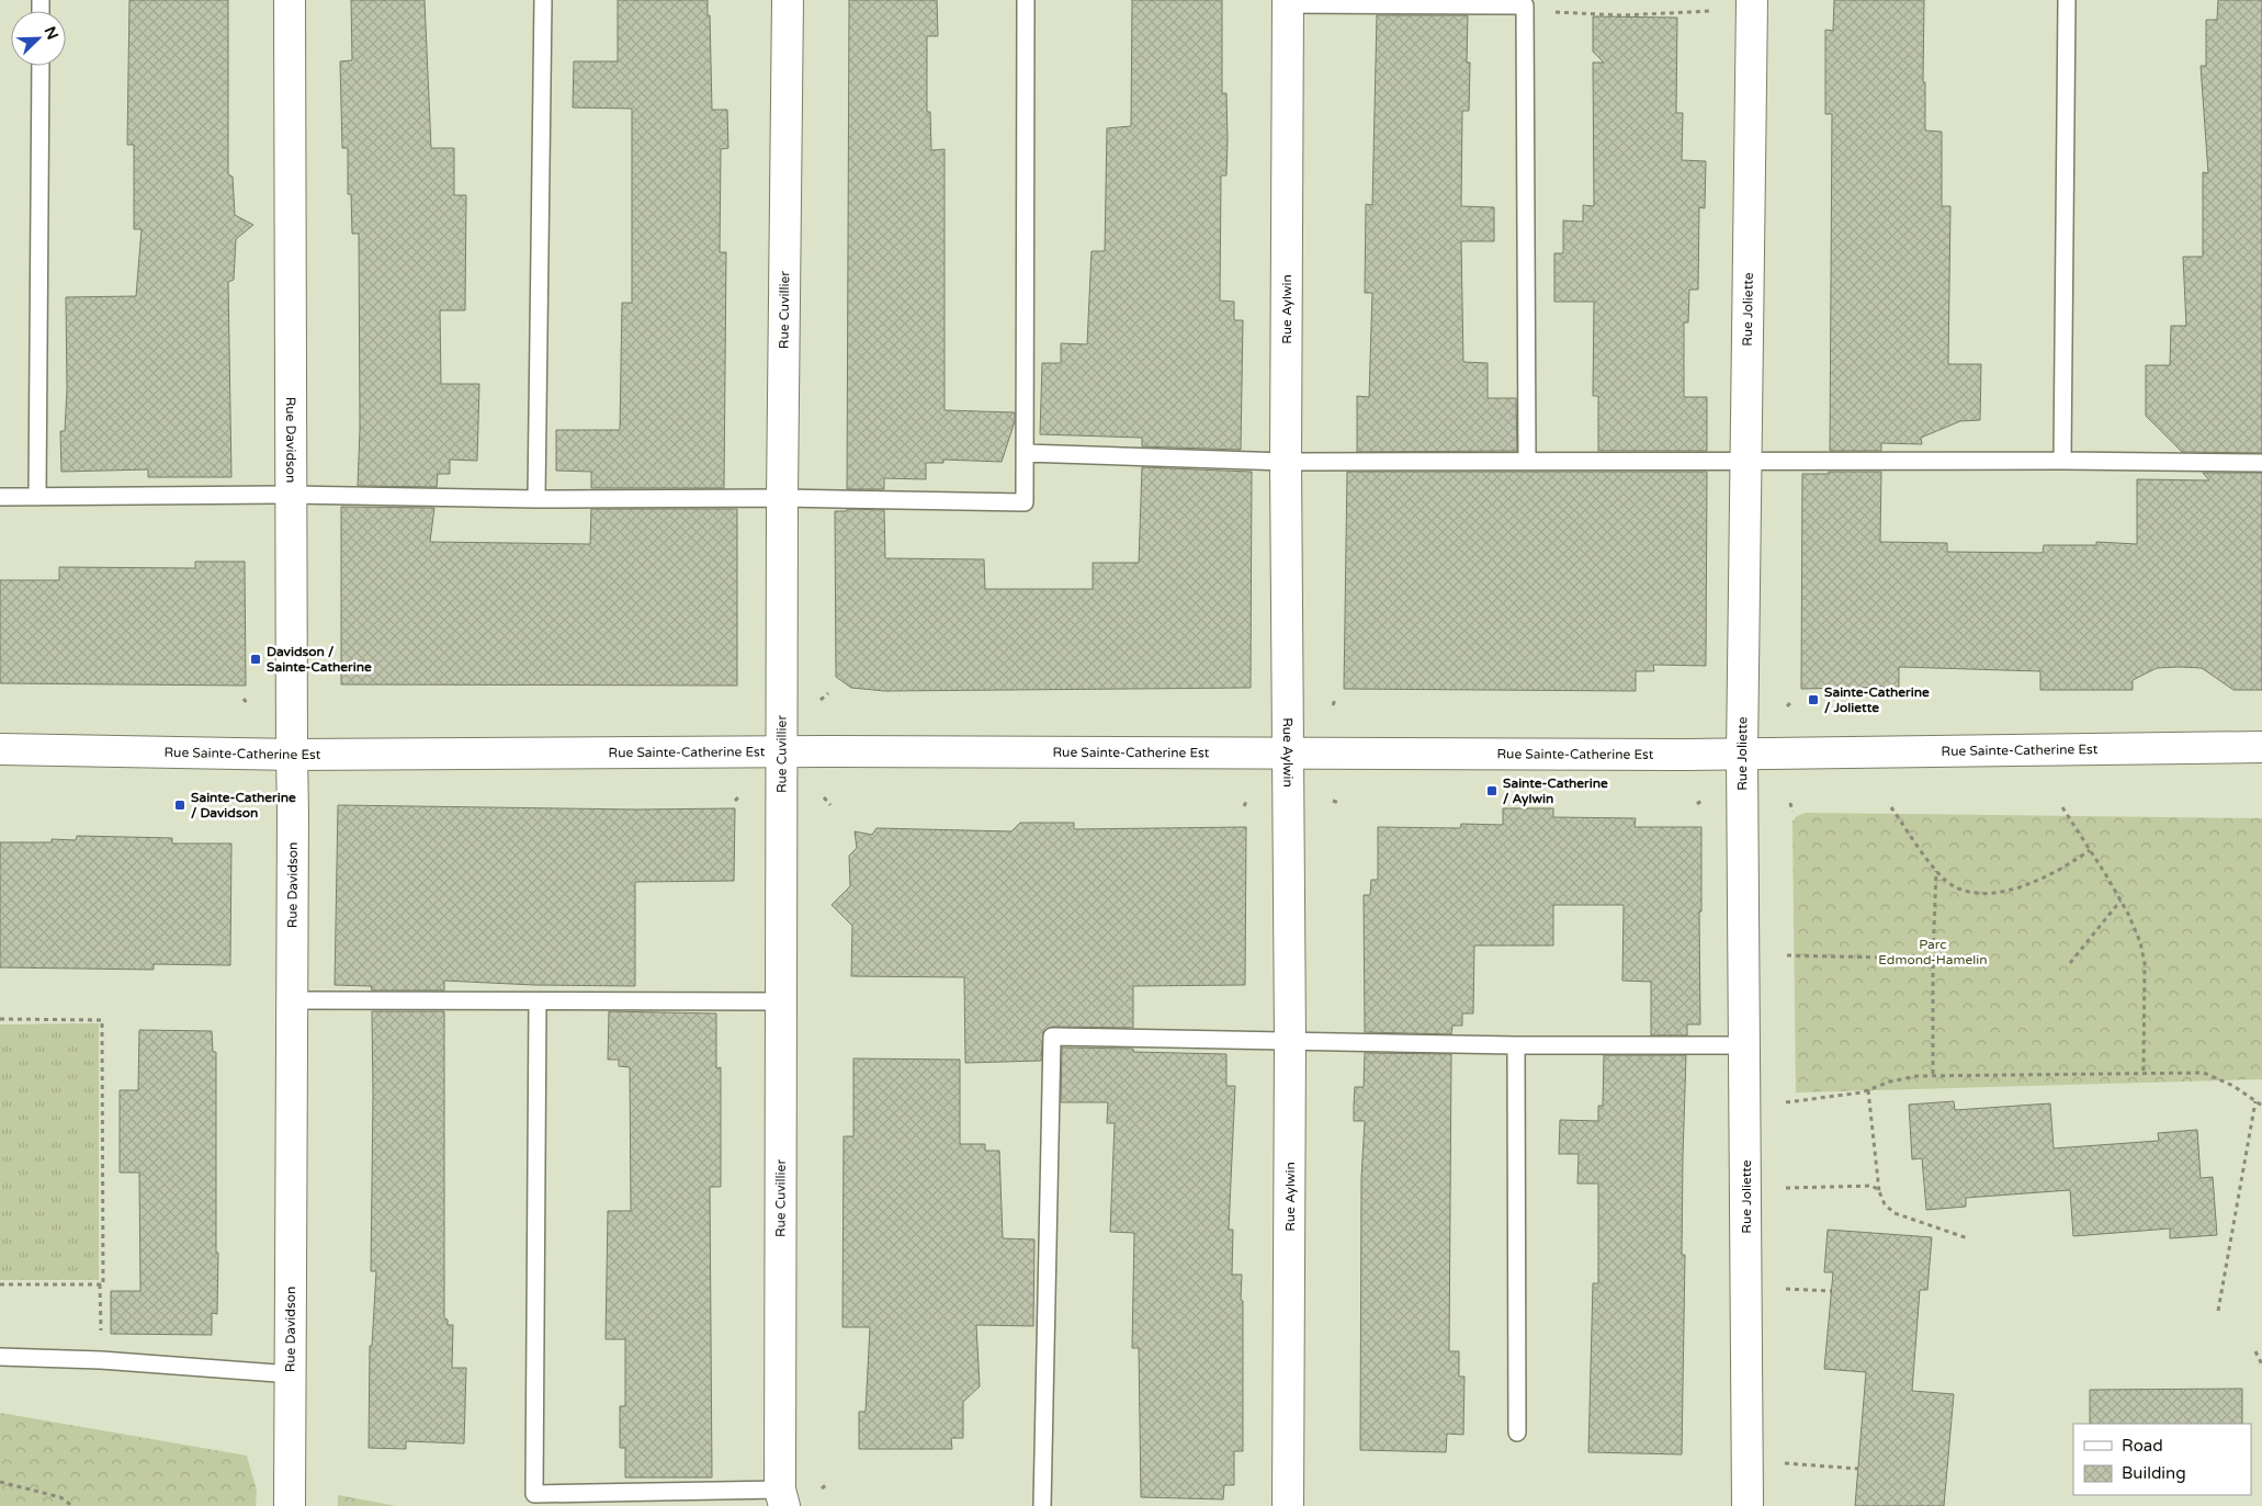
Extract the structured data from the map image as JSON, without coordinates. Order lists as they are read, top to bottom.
{
  "streets": {
    "street": [
      "Rue Cuvillier",
      "Rue Aylwin",
      "Rue Joliette",
      "Rue Davidson",
      "Rue Sainte-Catherine Est"
    ]
  },
  "crossings": [
    ["Rue Cuvillier", "Rue Sainte-Catherine Est"],
    ["Rue Aylwin", "Rue Sainte-Catherine Est"],
    ["Rue Joliette", "Rue Sainte-Catherine Est"],
    ["Rue Davidson", "Rue Sainte-Catherine Est"]
  ],
  "parks": ["Parc Edmond-Hamelin"],
  "places": {
    "transit": [
      "Davidson / Sainte-Catherine",
      "Sainte-Catherine / Joliette",
      "Sainte-Catherine / Aylwin",
      "Sainte-Catherine / Davidson"
    ]
  },
  "legend": ["Road", "Building"],
  "north": "top right"
}
